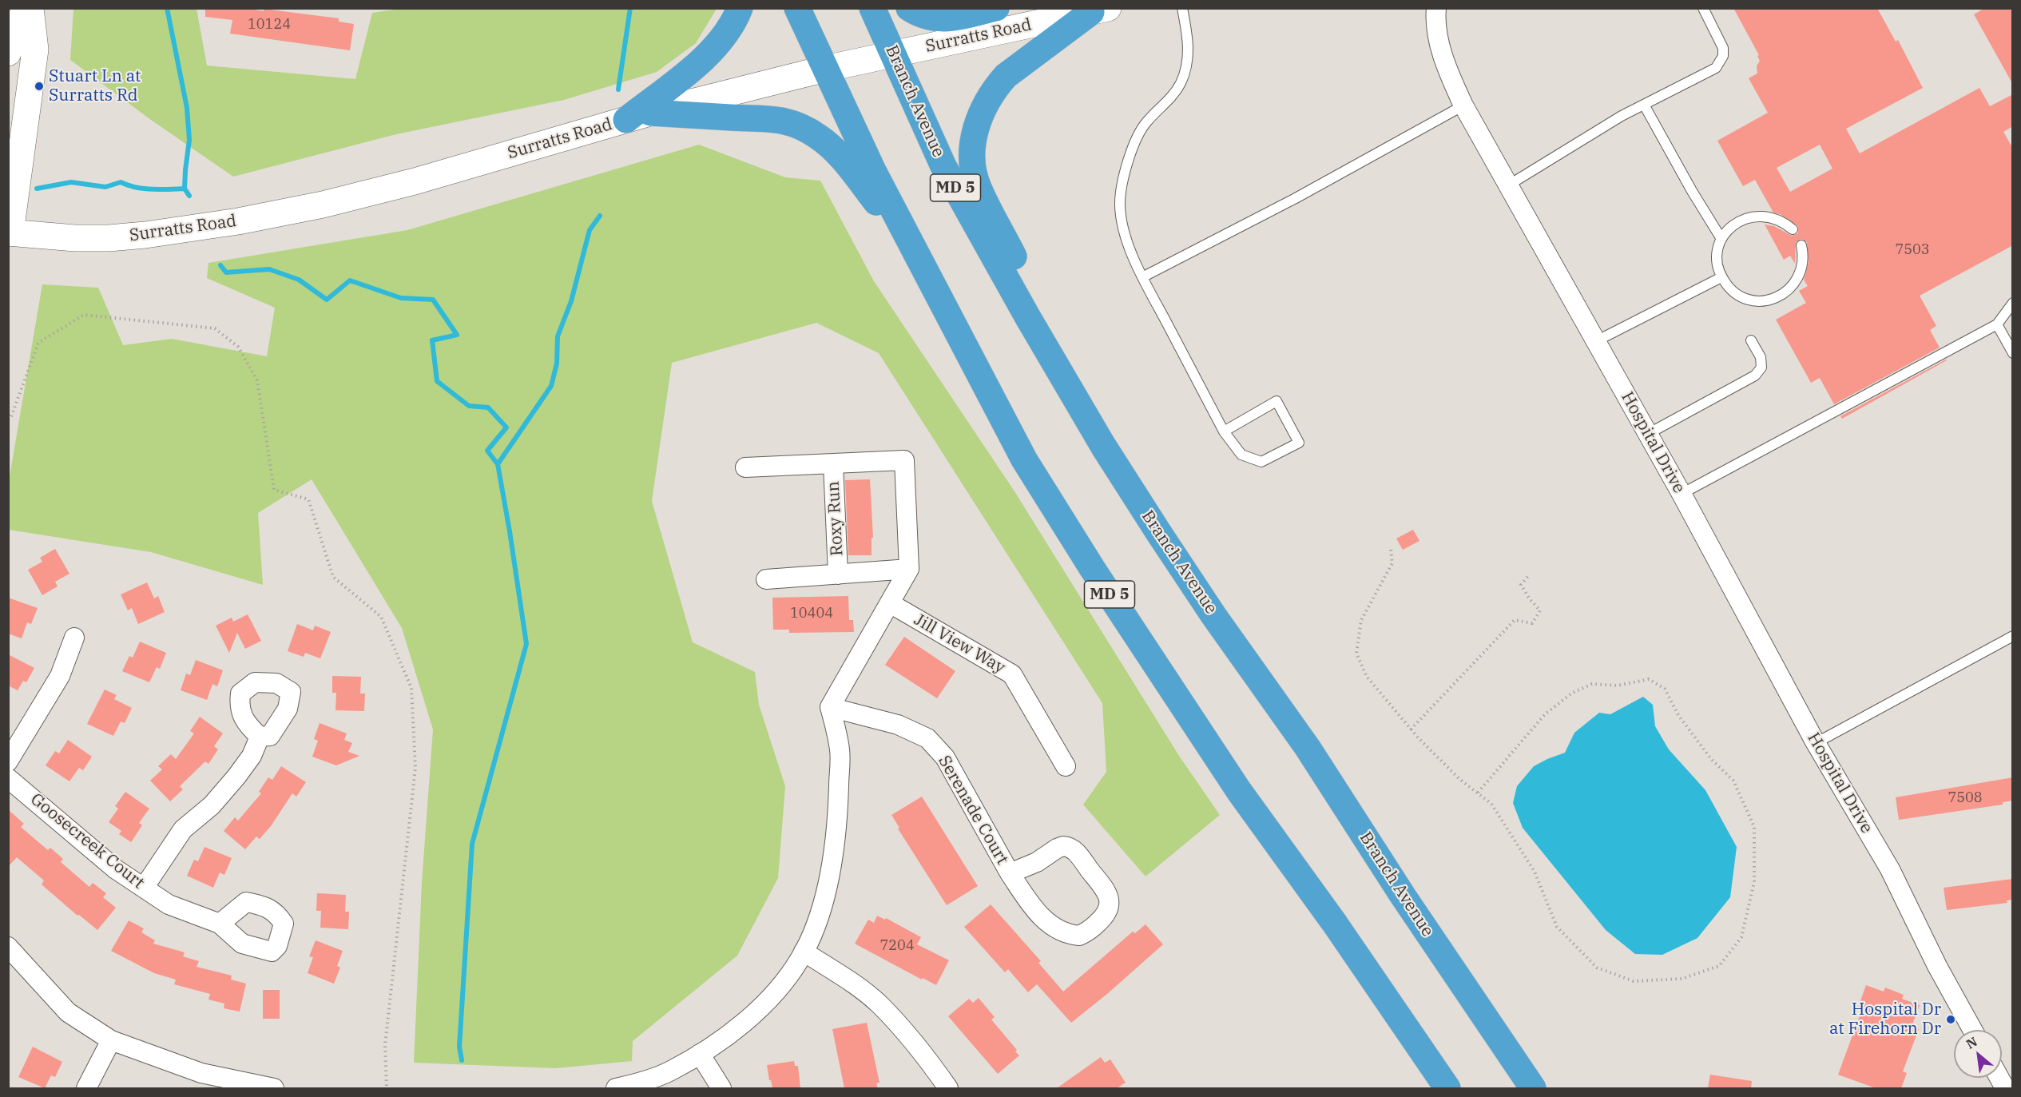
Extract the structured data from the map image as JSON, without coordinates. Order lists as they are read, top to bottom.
{
  "streets": {
    "highway": ["Branch Avenue", "MD 5"],
    "main road": ["Surratts Road"],
    "street": [
      "Hospital Drive",
      "Roxy Run",
      "Jill View Way",
      "Serenade Court",
      "Goosecreek Court"
    ]
  },
  "crossings": [
    ["Surratts Road", "Branch Avenue"],
    ["Surratts Road", "MD 5"]
  ],
  "places": ["Stuart Ln at Surratts Rd", "Hospital Dr at Firehorn Dr"],
  "house_numbers": [
    "10124",
    "7503",
    "10404",
    "7508",
    "7204"
  ],
  "north": "top left"
}
